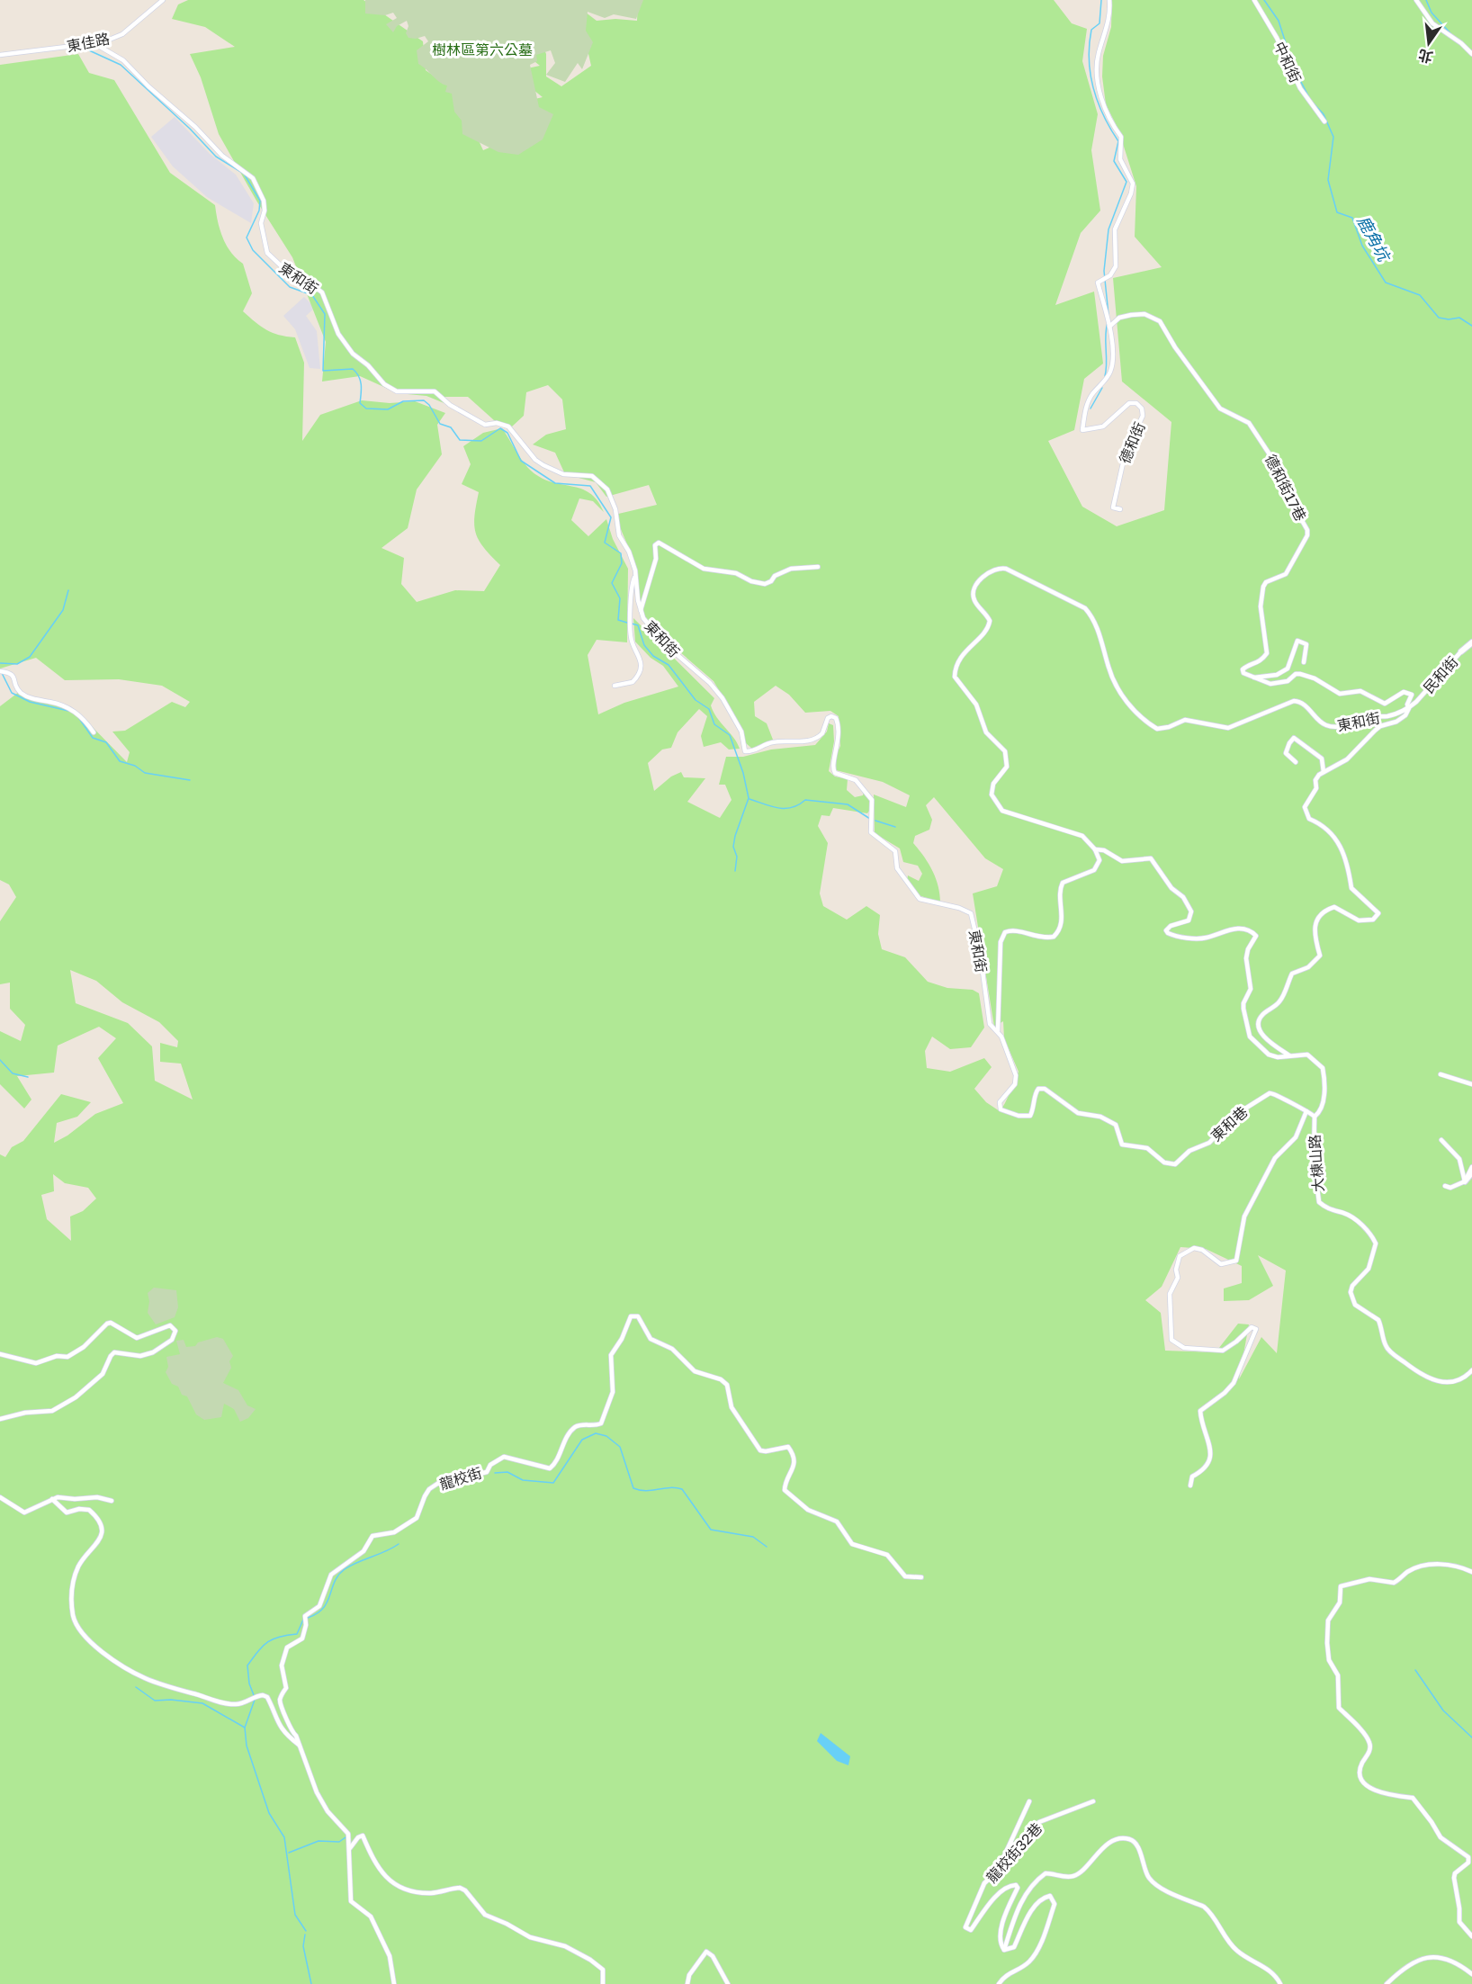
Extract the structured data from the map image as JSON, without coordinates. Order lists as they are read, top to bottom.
{
  "streets": {
    "street": [
      "東佳路",
      "中和街",
      "東和街",
      "德和街",
      "德和街17巷",
      "民和街",
      "東和巷",
      "大棟山路",
      "龍校街",
      "龍校街32巷"
    ]
  },
  "crossings": [
    ["東佳路", "東和街"],
    ["東和街", "民和街"],
    ["東和街", "東和巷"],
    ["德和街", "德和街17巷"]
  ],
  "water": ["鹿角坑"],
  "parks": ["樹林區第六公墓"],
  "north": "bottom"
}
